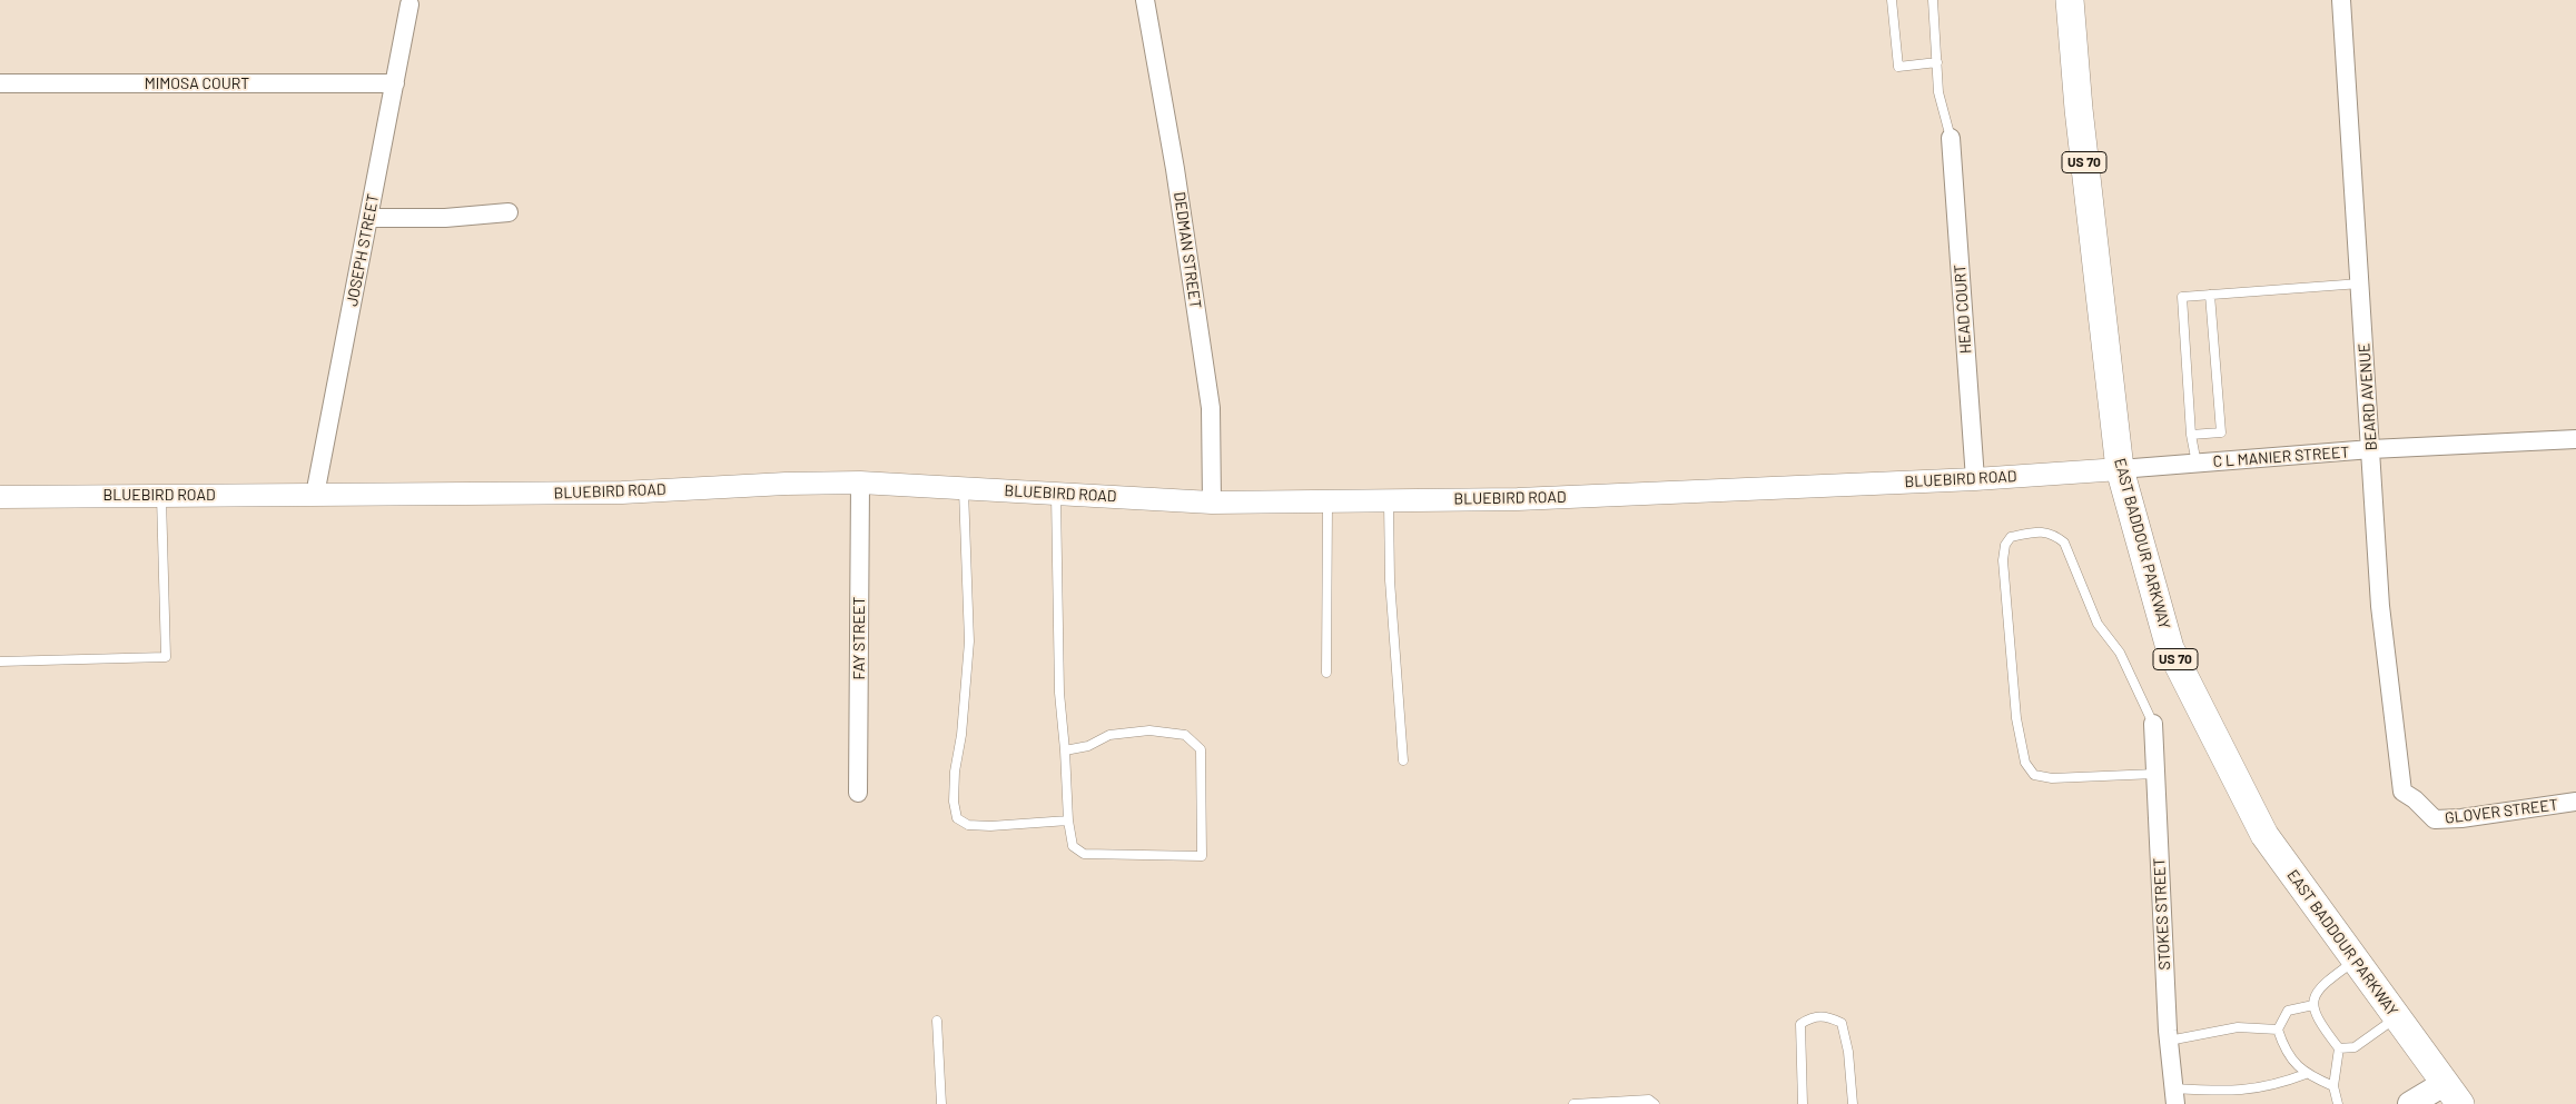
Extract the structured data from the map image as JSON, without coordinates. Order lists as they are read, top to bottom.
{
  "streets": {
    "main road": ["US 70", "EAST BADDOUR PARKWAY"],
    "street": [
      "MIMOSA COURT",
      "JOSEPH STREET",
      "DEDMAN STREET",
      "HEAD COURT",
      "BEARD AVENUE",
      "C L MANIER STREET",
      "BLUEBIRD ROAD",
      "FAY STREET",
      "GLOVER STREET",
      "STOKES STREET"
    ]
  },
  "crossings": [
    ["MIMOSA COURT", "JOSEPH STREET"],
    ["JOSEPH STREET", "BLUEBIRD ROAD"],
    ["DEDMAN STREET", "BLUEBIRD ROAD"],
    ["HEAD COURT", "BLUEBIRD ROAD"],
    ["BEARD AVENUE", "C L MANIER STREET"],
    ["BEARD AVENUE", "GLOVER STREET"],
    ["C L MANIER STREET", "BLUEBIRD ROAD"],
    ["C L MANIER STREET", "EAST BADDOUR PARKWAY"],
    ["BLUEBIRD ROAD", "EAST BADDOUR PARKWAY"],
    ["BLUEBIRD ROAD", "FAY STREET"]
  ]
}
